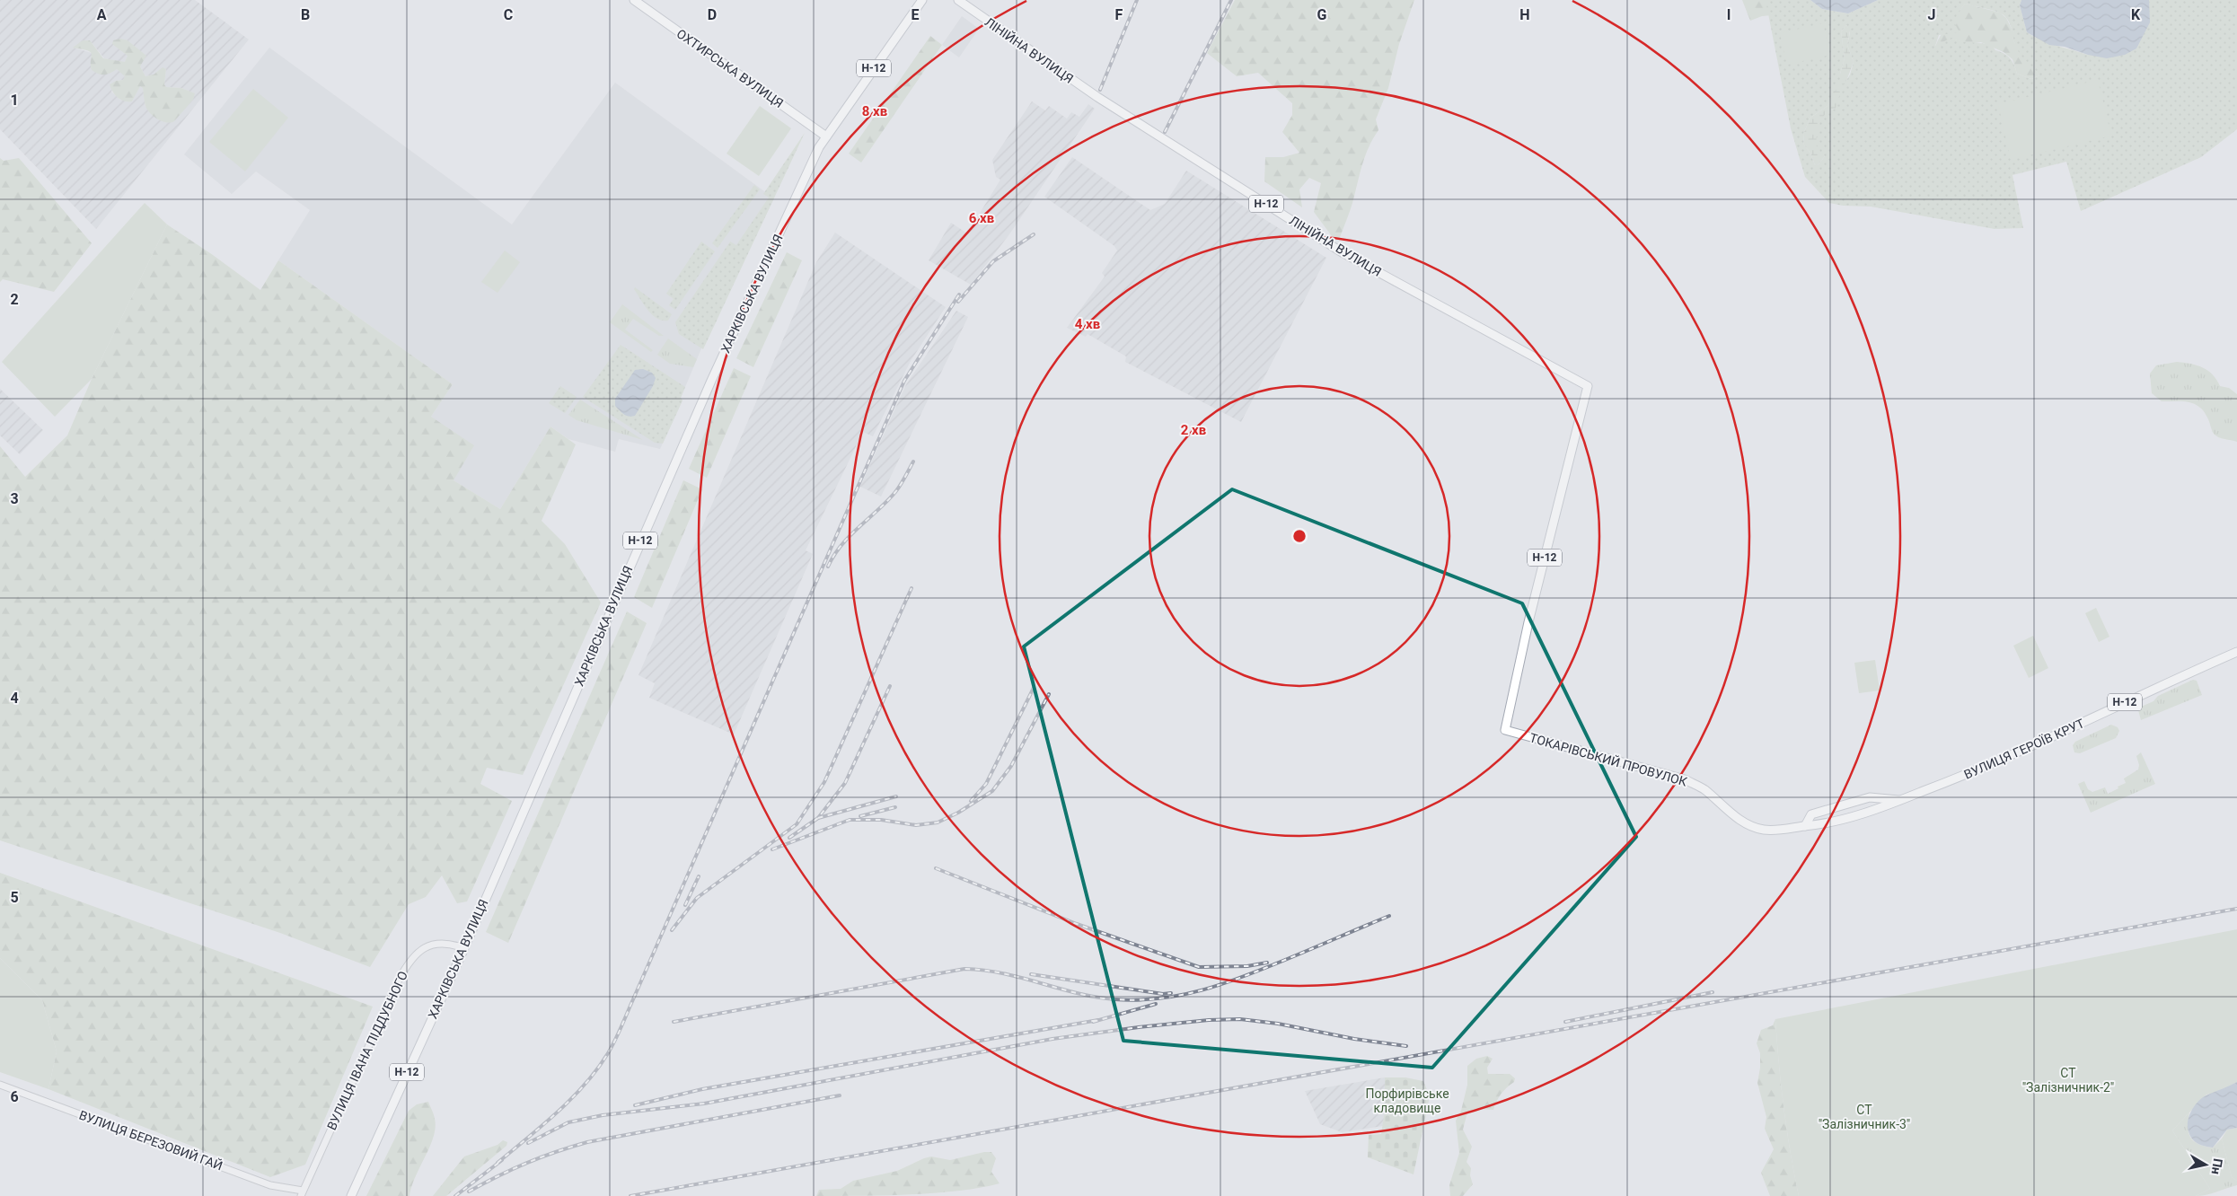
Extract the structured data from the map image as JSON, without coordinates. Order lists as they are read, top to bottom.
{
  "streets": {
    "main road": [
      "ЛІНІЙНА ВУЛИЦЯ",
      "ОХТИРСЬКА ВУЛИЦЯ",
      "Н-12",
      "ХАРКІВСЬКА ВУЛИЦЯ",
      "ВУЛИЦЯ ГЕРОЇВ КРУТ",
      "ТОКАРІВСЬКИЙ ПРОВУЛОК"
    ],
    "street": ["ВУЛИЦЯ ІВАНА ПІДДУБНОГО", "ВУЛИЦЯ БЕРЕЗОВИЙ ГАЙ"]
  },
  "crossings": [
    ["ЛІНІЙНА ВУЛИЦЯ", "ТОКАРІВСЬКИЙ ПРОВУЛОК"],
    ["ОХТИРСЬКА ВУЛИЦЯ", "ХАРКІВСЬКА ВУЛИЦЯ"],
    ["ХАРКІВСЬКА ВУЛИЦЯ", "ВУЛИЦЯ ІВАНА ПІДДУБНОГО"],
    ["ВУЛИЦЯ ГЕРОЇВ КРУТ", "ТОКАРІВСЬКИЙ ПРОВУЛОК"],
    ["ВУЛИЦЯ ІВАНА ПІДДУБНОГО", "ВУЛИЦЯ БЕРЕЗОВИЙ ГАЙ"]
  ],
  "parks": ["СТ \"Залізничник-2\"", "Порфирівське кладовище", "СТ \"Залізничник-3\""],
  "north": "right",
  "grid": {
    "columns": [
      "A",
      "B",
      "C",
      "D",
      "E",
      "F",
      "G",
      "H",
      "I",
      "J",
      "K"
    ],
    "rows": [
      "1",
      "2",
      "3",
      "4",
      "5",
      "6"
    ]
  },
  "rings": [
    "8 хв",
    "6 хв",
    "4 хв",
    "2 хв"
  ]
}
